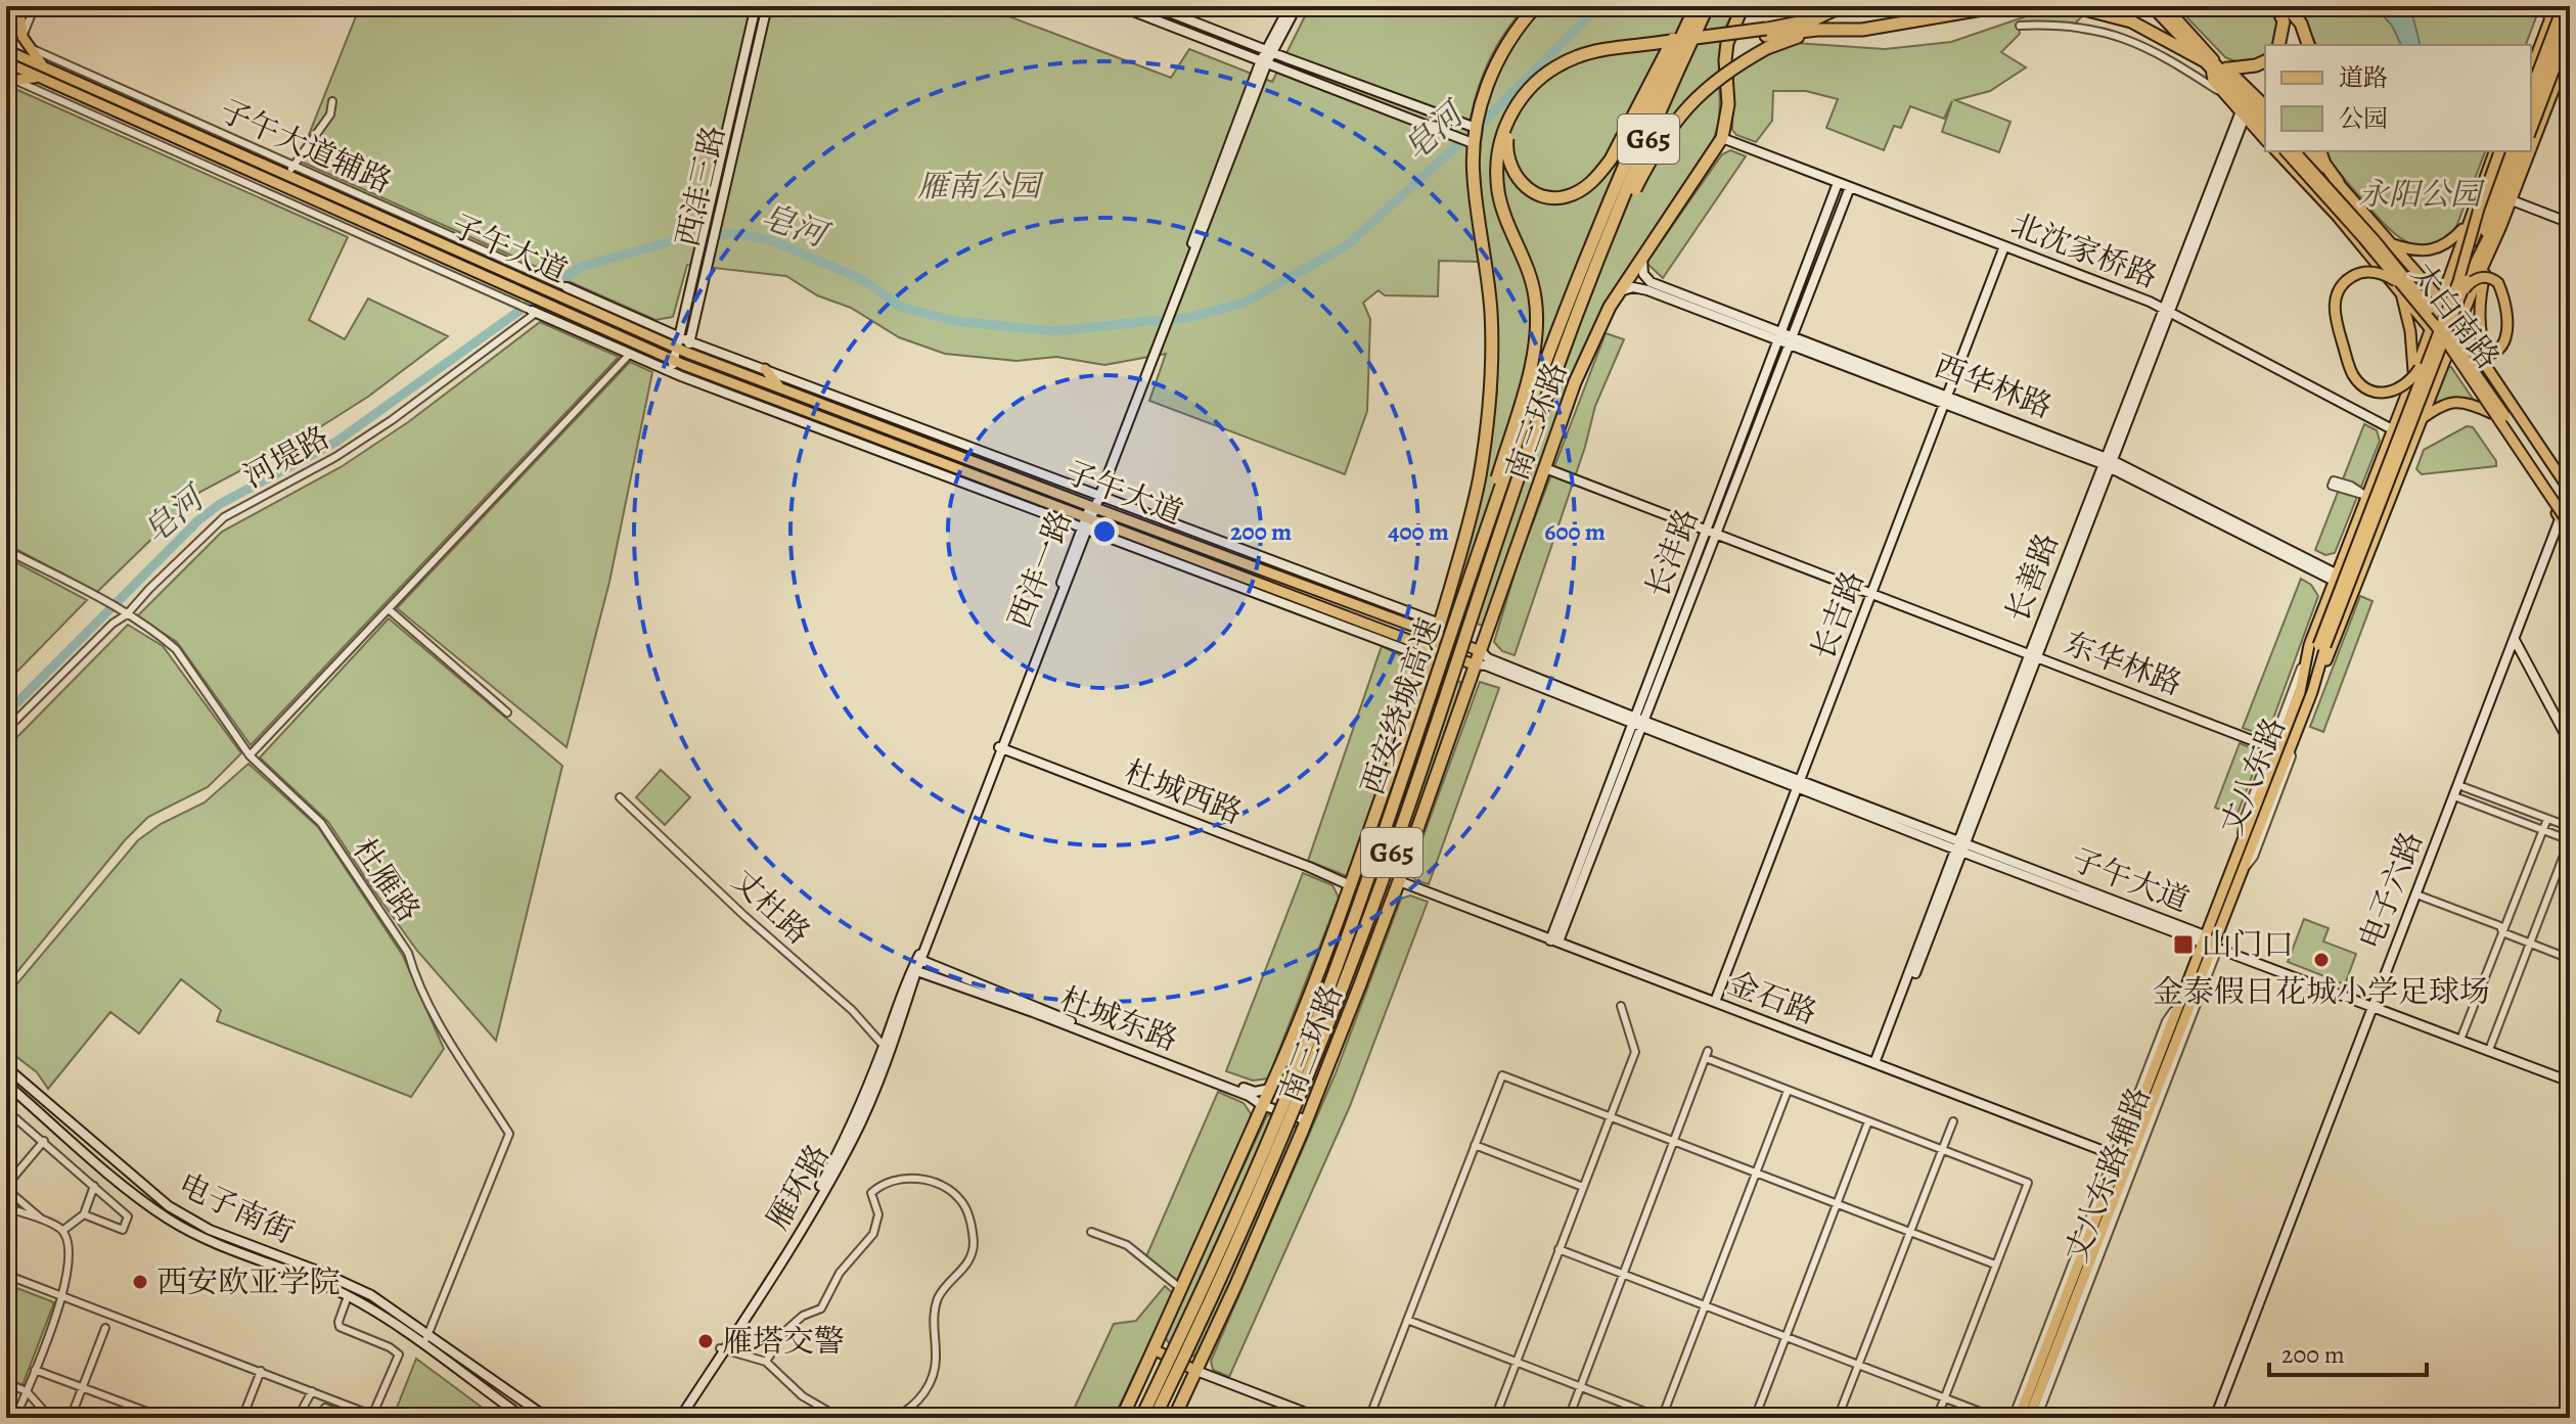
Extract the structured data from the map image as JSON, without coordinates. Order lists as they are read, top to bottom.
{
  "streets": {
    "highway": ["G65", "南三环路", "西安绕城高速"],
    "main road": ["子午大道", "太白南路", "丈八东路"],
    "street": [
      "子午大道辅路",
      "西沣三路",
      "北沈家桥路",
      "西华林路",
      "河堤路",
      "长沣路",
      "西沣一路",
      "长善路",
      "长吉路",
      "东华林路",
      "杜城西路",
      "杜雁路",
      "电子六路",
      "丈杜路",
      "金石路",
      "杜城东路",
      "丈八东路辅路",
      "雁环路",
      "电子南街"
    ]
  },
  "crossings": [
    ["子午大道辅路", "河堤路"],
    ["西沣三路", "子午大道"],
    ["子午大道", "南三环路"],
    ["子午大道", "长沣路"],
    ["子午大道", "西沣一路"],
    ["子午大道", "长善路"],
    ["子午大道", "长吉路"],
    ["子午大道", "丈八东路"],
    ["子午大道", "电子六路"],
    ["子午大道", "丈八东路辅路"],
    ["北沈家桥路", "南三环路"],
    ["北沈家桥路", "长沣路"],
    ["北沈家桥路", "长善路"],
    ["北沈家桥路", "长吉路"],
    ["北沈家桥路", "丈八东路"],
    ["太白南路", "丈八东路"],
    ["太白南路", "电子六路"],
    ["西华林路", "南三环路"],
    ["西华林路", "长沣路"],
    ["西华林路", "长善路"],
    ["西华林路", "长吉路"],
    ["西华林路", "丈八东路"],
    ["南三环路", "东华林路"],
    ["南三环路", "杜城西路"],
    ["南三环路", "金石路"],
    ["南三环路", "杜城东路"],
    ["河堤路", "杜雁路"],
    ["长沣路", "东华林路"],
    ["长沣路", "金石路"],
    ["西沣一路", "杜城西路"],
    ["西沣一路", "杜城东路"],
    ["西沣一路", "雁环路"],
    ["长善路", "东华林路"],
    ["长善路", "金石路"],
    ["长吉路", "东华林路"],
    ["长吉路", "金石路"],
    ["东华林路", "丈八东路"],
    ["丈八东路", "金石路"],
    ["丈八东路", "丈八东路辅路"],
    ["杜雁路", "电子南街"],
    ["丈杜路", "雁环路"],
    ["金石路", "丈八东路辅路"],
    ["杜城东路", "雁环路"]
  ],
  "water": ["皂河"],
  "parks": ["雁南公园", "永阳公园"],
  "places": {
    "transit": ["山门口"],
    "other": ["金泰假日花城小学足球场", "西安欧亚学院", "雁塔交警"]
  },
  "legend": ["道路", "公园"],
  "scale_bar": "200 m",
  "rings": ["200 m", "400 m", "600 m"]
}
